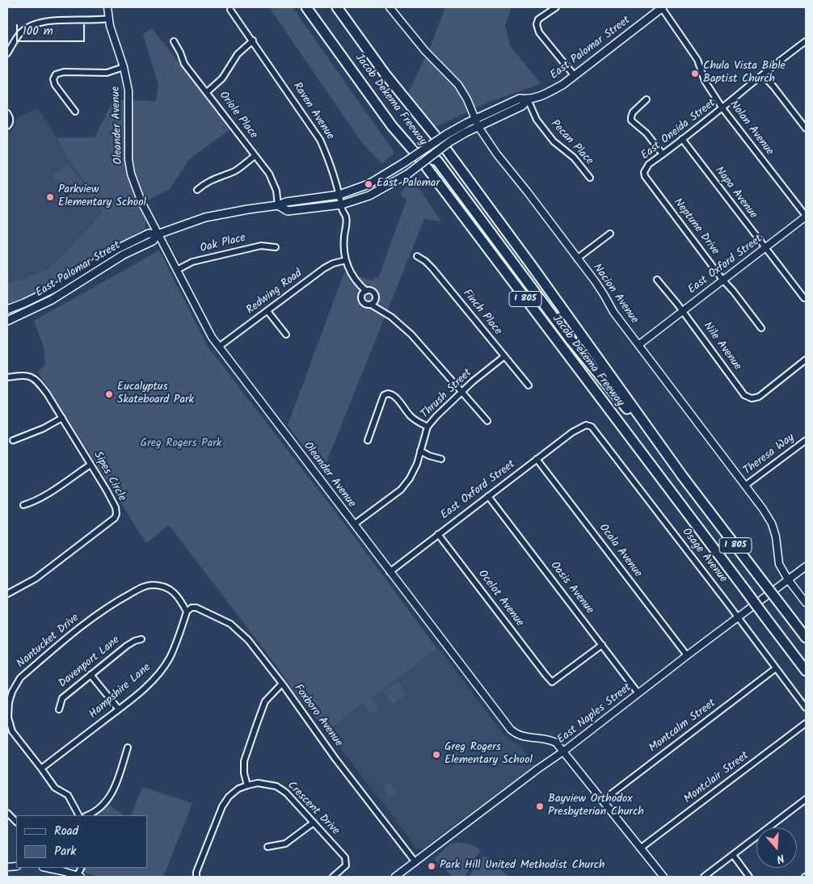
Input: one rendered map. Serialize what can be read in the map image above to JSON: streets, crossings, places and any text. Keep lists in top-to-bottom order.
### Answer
{
  "streets": {
    "highway": ["Jacob Dekema Freeway", "I 805"],
    "main road": ["East Palomar Street"],
    "street": [
      "Raven Avenue",
      "Oriole Place",
      "Oleander Avenue",
      "Nolan Avenue",
      "East Oneida Street",
      "Pecan Place",
      "Napa Avenue",
      "Neptune Drive",
      "Oak Place",
      "East Oxford Street",
      "Redwing Road",
      "Nacion Avenue",
      "Finch Place",
      "Nile Avenue",
      "Thrush Street",
      "Theresa Way",
      "Sipes Circle",
      "Ocala Avenue",
      "Osage Avenue",
      "Oasis Avenue",
      "Ocelot Avenue",
      "Nantucket Drive",
      "Davenport Lane",
      "Hampshire Lane",
      "East Naples Street",
      "Foxboro Avenue",
      "Montcalm Street",
      "Montclair Street",
      "Crescent Drive"
    ]
  },
  "crossings": [
    ["East Palomar Street", "Raven Avenue"],
    ["East Palomar Street", "Oriole Place"],
    ["East Palomar Street", "Oleander Avenue"],
    ["East Palomar Street", "Nolan Avenue"],
    ["East Palomar Street", "Pecan Place"],
    ["East Palomar Street", "Nacion Avenue"],
    ["Raven Avenue", "Redwing Road"],
    ["Oleander Avenue", "Oak Place"],
    ["Oleander Avenue", "East Oxford Street"],
    ["Oleander Avenue", "Redwing Road"],
    ["Oleander Avenue", "Thrush Street"],
    ["Oleander Avenue", "East Naples Street"],
    ["Oleander Avenue", "Montcalm Street"],
    ["Oleander Avenue", "Montclair Street"],
    ["Nolan Avenue", "East Oneida Street"],
    ["Nolan Avenue", "East Oxford Street"],
    ["East Oneida Street", "Napa Avenue"],
    ["East Oneida Street", "Neptune Drive"],
    ["Napa Avenue", "East Oxford Street"],
    ["Neptune Drive", "East Oxford Street"],
    ["East Oxford Street", "Nacion Avenue"],
    ["East Oxford Street", "Nile Avenue"],
    ["East Oxford Street", "Ocala Avenue"],
    ["East Oxford Street", "Osage Avenue"],
    ["East Oxford Street", "Oasis Avenue"],
    ["East Oxford Street", "Ocelot Avenue"],
    ["Nacion Avenue", "Theresa Way"],
    ["Nacion Avenue", "East Naples Street"],
    ["Finch Place", "Thrush Street"],
    ["Ocala Avenue", "East Naples Street"],
    ["Osage Avenue", "East Naples Street"],
    ["Osage Avenue", "Montcalm Street"],
    ["Oasis Avenue", "Ocelot Avenue"],
    ["Oasis Avenue", "East Naples Street"],
    ["Nantucket Drive", "Hampshire Lane"],
    ["Nantucket Drive", "Foxboro Avenue"],
    ["Hampshire Lane", "Foxboro Avenue"],
    ["East Naples Street", "Foxboro Avenue"]
  ],
  "parks": ["Greg Rogers Park"],
  "places": [
    "Chula Vista Bible Baptist Church",
    "East Palomar",
    "Parkview Elementary School",
    "Eucalyptus Skateboard Park",
    "Greg Rogers Elementary School",
    "Bayview Orthodox Presbyterian Church",
    "Park Hill United Methodist Church"
  ],
  "legend": ["Road", "Park"],
  "scale_bar": "100 m",
  "north": "bottom"
}
